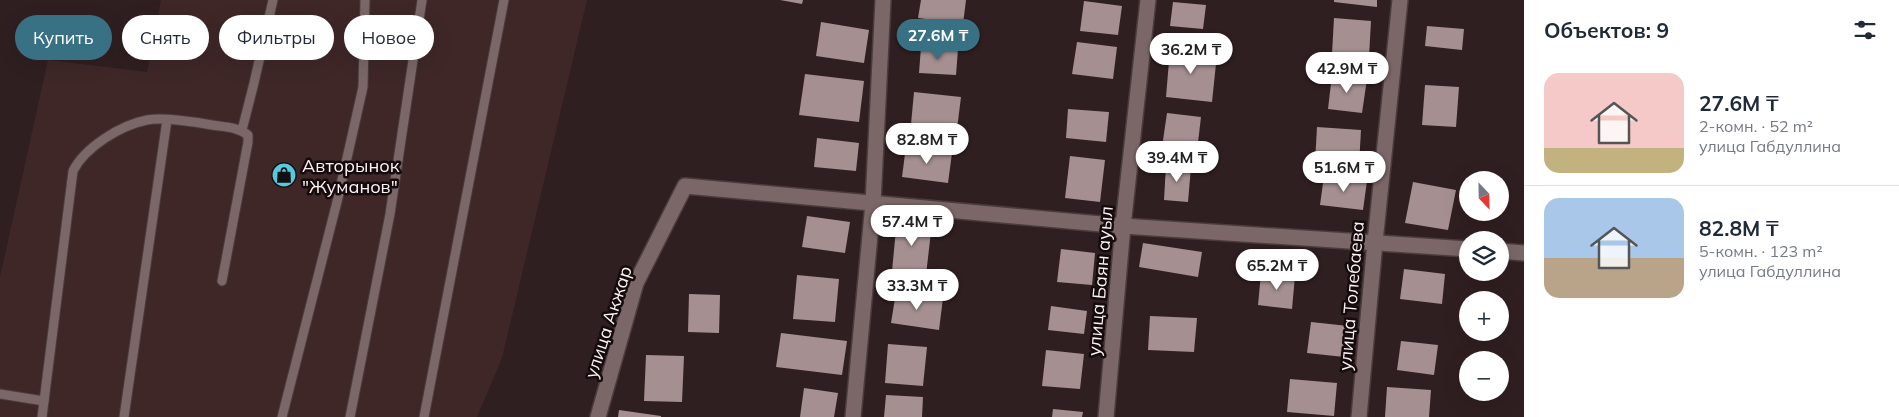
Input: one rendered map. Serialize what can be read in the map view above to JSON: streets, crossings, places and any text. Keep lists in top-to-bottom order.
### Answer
{
  "streets": {
    "street": ["улица Баян ауыл", "улица Толебаева", "улица Акжар"]
  },
  "places": {
    "shop": ["Авторынок \"Жуманов\""]
  },
  "north": "bottom",
  "page": {
    "heading": "Объектов: 9",
    "chip": [
      "Купить",
      "Снять",
      "Фильтры",
      "Новое"
    ],
    "price": [
      "27.6M ₸",
      "36.2M ₸",
      "42.9M ₸",
      "82.8M ₸",
      "39.4M ₸",
      "51.6M ₸",
      "57.4M ₸",
      "65.2M ₸",
      "33.3M ₸"
    ],
    "list": [
      {
        "name": "27.6M ₸",
        "note": "2-комн. · 52 m² · улица Габдуллина"
      },
      {
        "name": "82.8M ₸",
        "note": "5-комн. · 123 m² · улица Габдуллина"
      }
    ],
    "map_buttons": ["+", "−"]
  }
}
